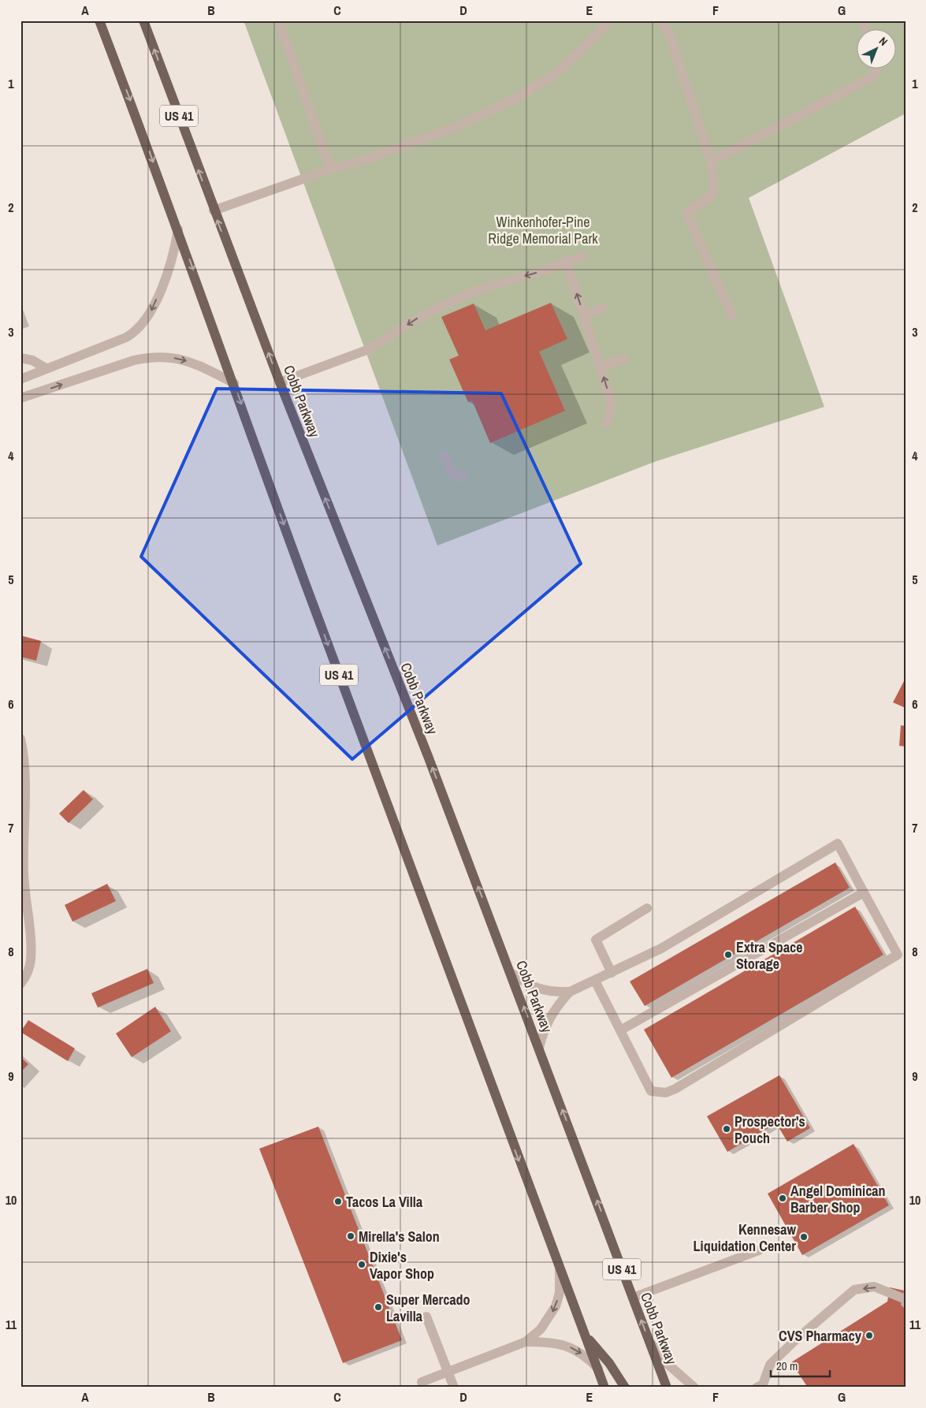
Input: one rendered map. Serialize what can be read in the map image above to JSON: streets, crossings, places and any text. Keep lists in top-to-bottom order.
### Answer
{
  "streets": {
    "main road": ["US 41", "Cobb Parkway"]
  },
  "parks": ["Winkenhofer-Pine Ridge Memorial Park"],
  "places": [
    "Extra Space Storage",
    "Prospector's Pouch",
    "Angel Dominican Barber Shop",
    "Tacos La Villa",
    "Mirella's Salon",
    "Kennesaw Liquidation Center",
    "Dixie's Vapor Shop",
    "Super Mercado Lavilla",
    "CVS Pharmacy"
  ],
  "scale_bar": "20 m",
  "north": "top right",
  "grid": {
    "columns": [
      "A",
      "B",
      "C",
      "D",
      "E",
      "F",
      "G"
    ],
    "rows": [
      "1",
      "2",
      "3",
      "4",
      "5",
      "6",
      "7",
      "8",
      "9",
      "10",
      "11"
    ]
  }
}
